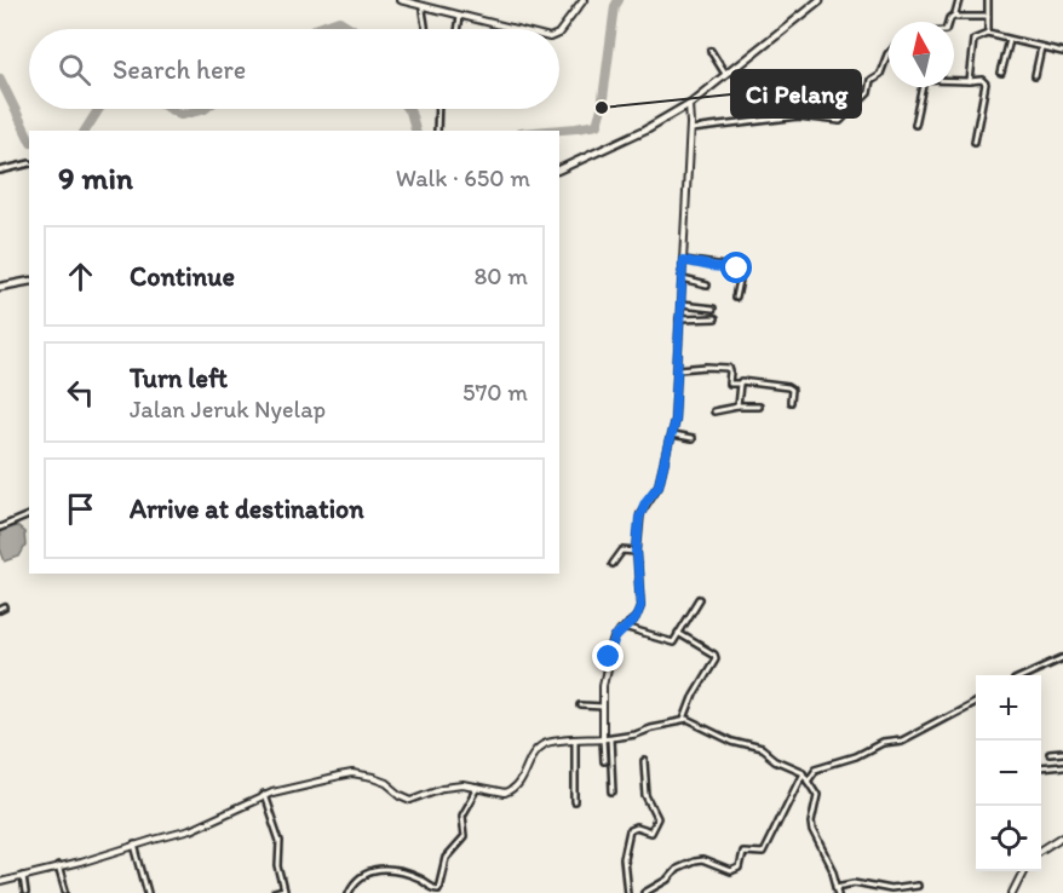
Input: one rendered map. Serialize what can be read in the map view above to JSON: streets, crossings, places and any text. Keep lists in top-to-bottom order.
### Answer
{
  "places": ["Ci Pelang"],
  "north": "top",
  "page": {
    "search": "Search here",
    "heading": ["9 min", "Walk · 650 m"],
    "list": [
      ["Continue", "80 m"],
      ["Turn left", "Jalan Jeruk Nyelap", "570 m"],
      "Arrive at destination"
    ],
    "map_buttons": ["+", "−"]
  }
}
